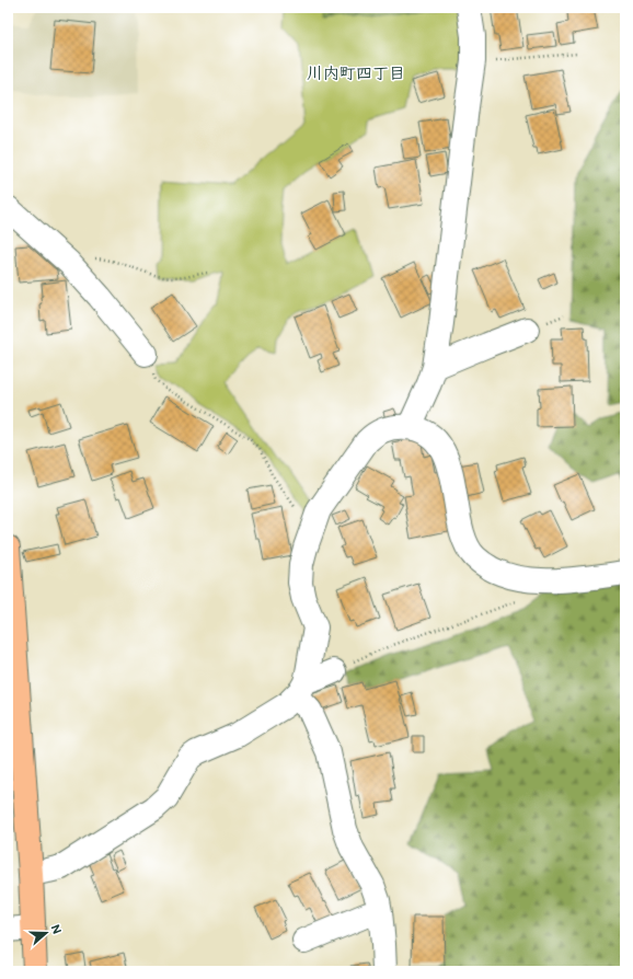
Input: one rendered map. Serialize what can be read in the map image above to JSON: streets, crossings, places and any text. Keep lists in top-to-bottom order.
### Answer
{
  "districts": ["川内町四丁目"],
  "north": "right"
}
